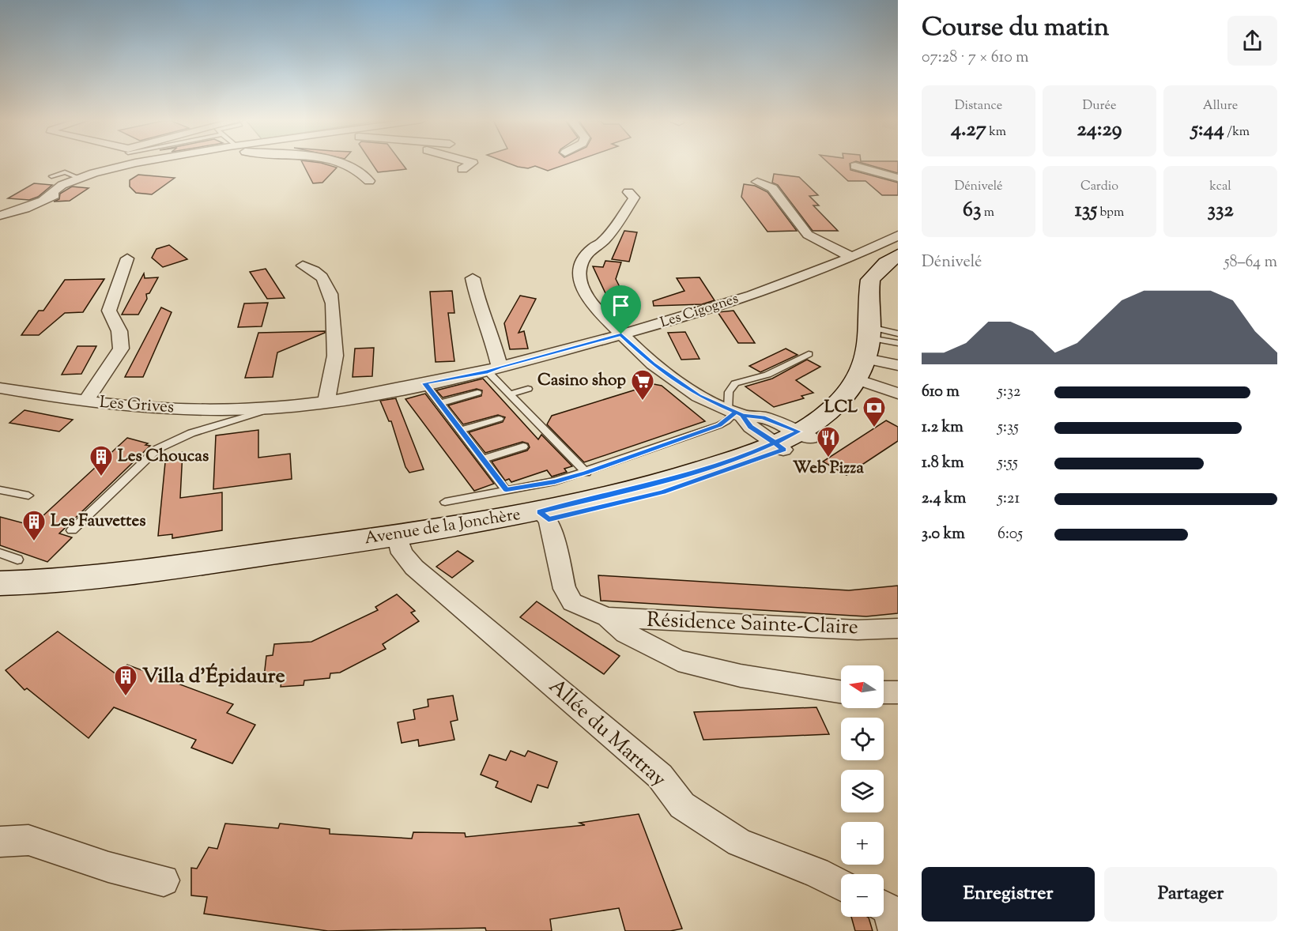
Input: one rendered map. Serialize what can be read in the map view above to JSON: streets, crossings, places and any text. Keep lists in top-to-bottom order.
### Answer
{
  "streets": {
    "street": [
      "Les Cigognes",
      "Les Grives",
      "Avenue de la Jonchère",
      "Résidence Sainte-Claire",
      "Allée du Martray"
    ]
  },
  "crossings": [
    ["Les Cigognes", "Les Grives"],
    ["Avenue de la Jonchère", "Résidence Sainte-Claire"],
    ["Avenue de la Jonchère", "Allée du Martray"]
  ],
  "places": {
    "supermarket": ["Casino shop"],
    "bank": ["LCL"],
    "restaurant": ["Web Pizza"],
    "building": ["Les Choucas", "Les Fauvettes", "Villa d'Épidaure"]
  },
  "north": "left",
  "page": {
    "heading": ["Course du matin", "07:28 · 7 × 610 m"],
    "stats": [
      ["Distance", "4.27 km"],
      ["Durée", "24:29"],
      ["Allure", "5:44 /km"],
      ["Dénivelé", "63 m"],
      ["Cardio", "135 bpm"],
      ["kcal", "332"]
    ],
    "chart": ["Dénivelé", "58–64 m"],
    "list": [
      {
        "name": "610 m",
        "note": "5:32"
      },
      {
        "name": "1.2 km",
        "note": "5:35"
      },
      {
        "name": "1.8 km",
        "note": "5:55"
      },
      {
        "name": "2.4 km",
        "note": "5:21"
      },
      {
        "name": "3.0 km",
        "note": "6:05"
      }
    ],
    "map_buttons": ["+", "−"],
    "buttons": ["Enregistrer", "Partager"]
  }
}
